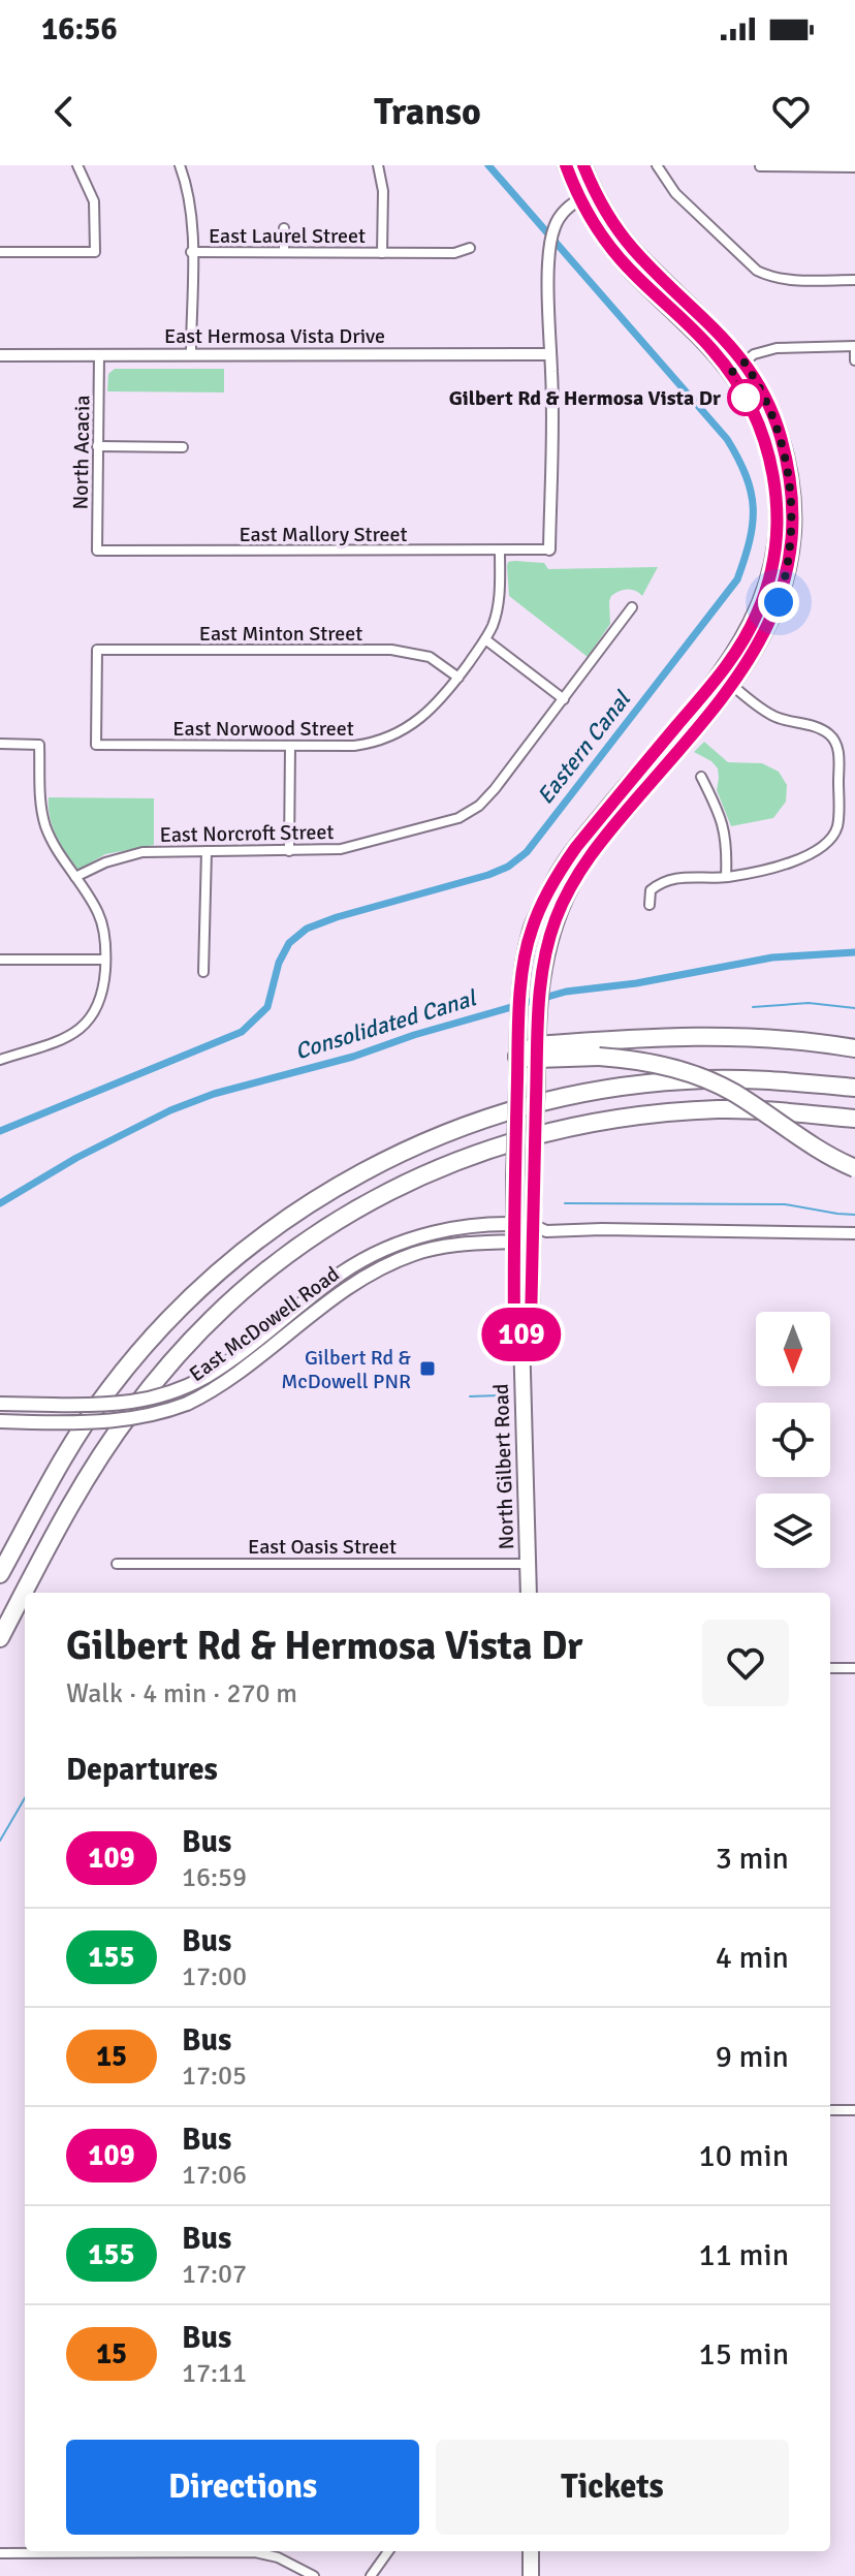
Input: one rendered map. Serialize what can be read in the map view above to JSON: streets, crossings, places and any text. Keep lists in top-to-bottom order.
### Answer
{
  "streets": {
    "main road": ["East McDowell Road", "North Gilbert Road"],
    "street": [
      "East Laurel Street",
      "East Hermosa Vista Drive",
      "North Acacia",
      "East Mallory Street",
      "East Minton Street",
      "East Norwood Street",
      "East Norcroft Street",
      "East Oasis Street"
    ]
  },
  "crossings": [
    ["East Hermosa Vista Drive", "North Acacia"],
    ["North Acacia", "East Mallory Street"],
    ["East Mallory Street", "East Norwood Street"],
    ["East Minton Street", "East Norwood Street"],
    ["East McDowell Road", "North Gilbert Road"],
    ["North Gilbert Road", "East Oasis Street"]
  ],
  "water": ["Eastern Canal", "Consolidated Canal"],
  "places": {
    "other": ["Gilbert Rd & Hermosa Vista Dr"],
    "transit": ["Gilbert Rd & McDowell PNR"]
  },
  "lines": ["bus line 109"],
  "north": "bottom",
  "page": {
    "status": "16:56",
    "header": "Transo",
    "on_map": "109",
    "heading": [
      ["Gilbert Rd & Hermosa Vista Dr", "Walk · 4 min · 270 m"],
      "Departures"
    ],
    "list": [
      {
        "mark": "109",
        "name": "Bus",
        "note": "16:59",
        "value": "3 min"
      },
      {
        "mark": "155",
        "name": "Bus",
        "note": "17:00",
        "value": "4 min"
      },
      {
        "mark": "15",
        "name": "Bus",
        "note": "17:05",
        "value": "9 min"
      },
      {
        "mark": "109",
        "name": "Bus",
        "note": "17:06",
        "value": "10 min"
      },
      {
        "mark": "155",
        "name": "Bus",
        "note": "17:07",
        "value": "11 min"
      },
      {
        "mark": "15",
        "name": "Bus",
        "note": "17:11",
        "value": "15 min"
      }
    ],
    "buttons": ["Directions", "Tickets"]
  }
}
